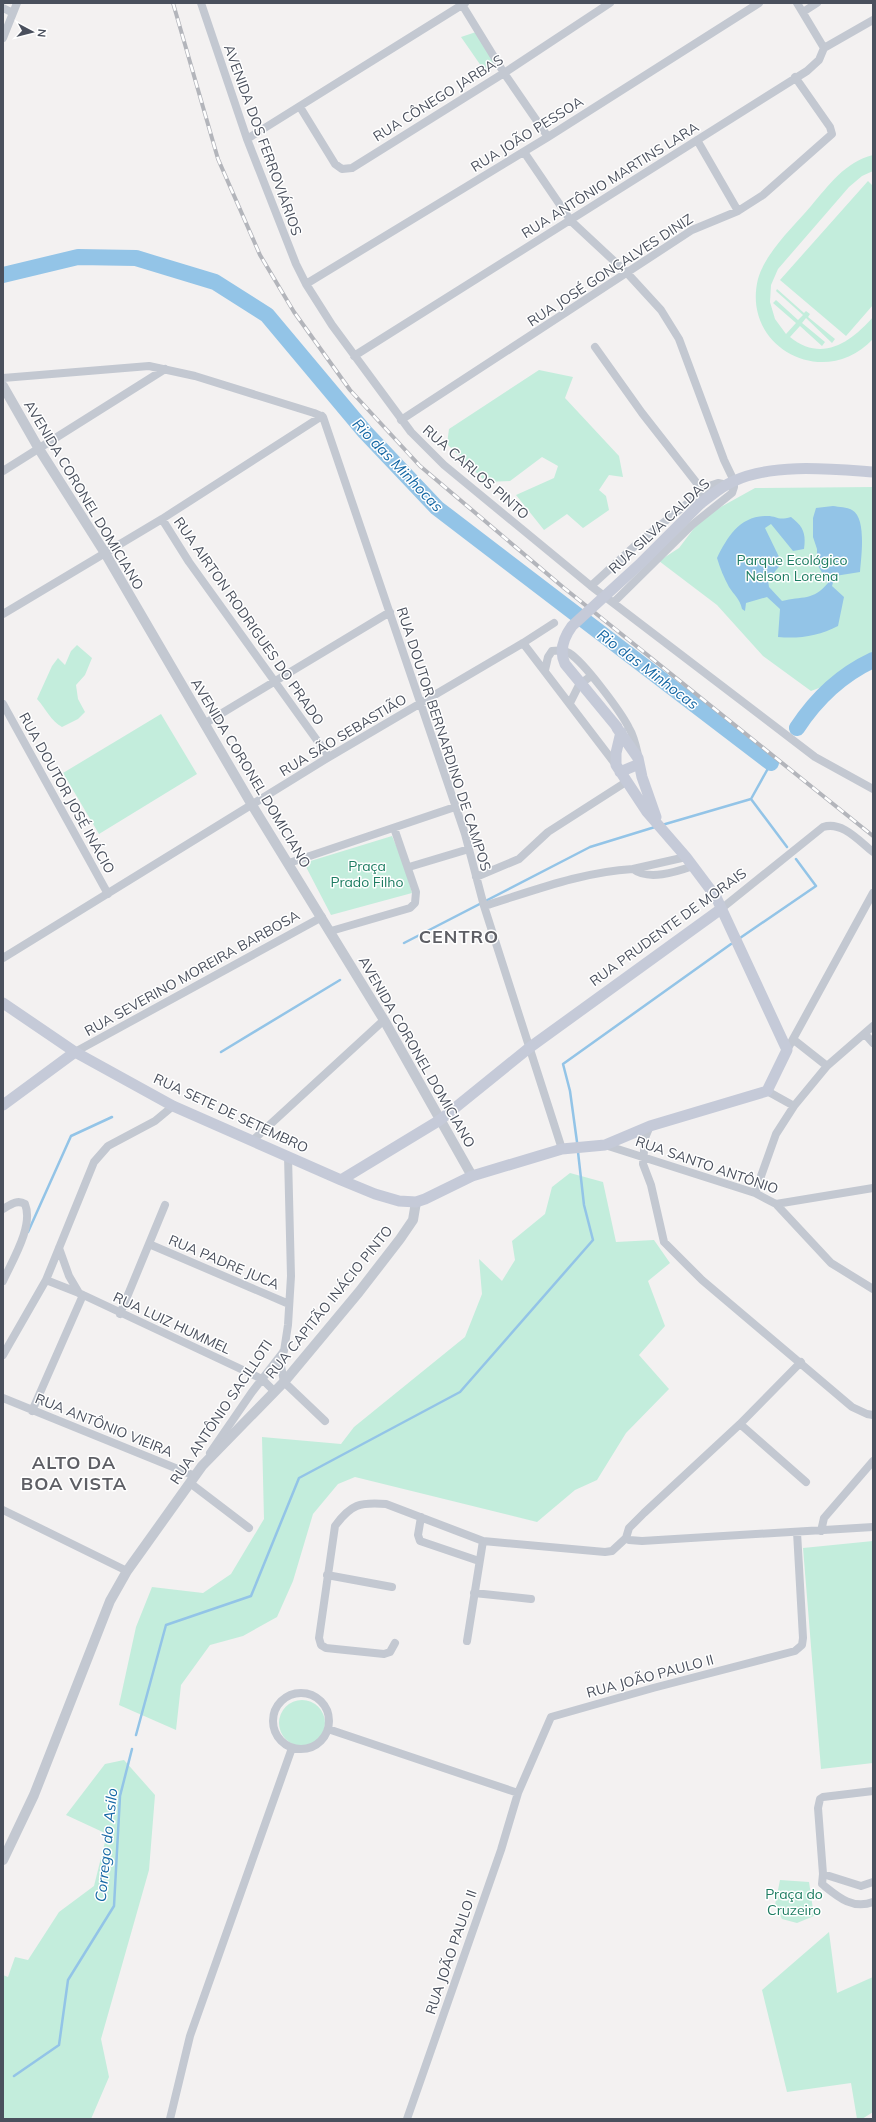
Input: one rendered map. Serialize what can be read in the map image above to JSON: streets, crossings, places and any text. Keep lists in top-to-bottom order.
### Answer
{
  "streets": {
    "main road": ["RUA SILVA CALDAS", "RUA PRUDENTE DE MORAIS", "RUA SETE DE SETEMBRO"],
    "street": [
      "RUA CÔNEGO JARBAS",
      "RUA JOÃO PESSOA",
      "AVENIDA DOS FERROVIÁRIOS",
      "RUA ANTÔNIO MARTINS LARA",
      "RUA JOSÉ GONÇALVES DINIZ",
      "RUA CARLOS PINTO",
      "AVENIDA CORONEL DOMICIANO",
      "RUA AIRTON RODRIGUES DO PRADO",
      "RUA SÃO SEBASTIÃO",
      "RUA DOUTOR BERNARDINO DE CAMPOS",
      "RUA DOUTOR JOSÉ INÁCIO",
      "RUA SEVERINO MOREIRA BARBOSA",
      "RUA SANTO ANTÔNIO",
      "RUA PADRE JUCA",
      "RUA CAPITÃO INÁCIO PINTO",
      "RUA LUIZ HUMMEL",
      "RUA ANTÔNIO SACILLOTI",
      "RUA ANTÔNIO VIEIRA",
      "RUA JOÃO PAULO II"
    ]
  },
  "crossings": [
    ["RUA JOÃO PESSOA", "AVENIDA DOS FERROVIÁRIOS"],
    ["RUA JOÃO PESSOA", "RUA CARLOS PINTO"],
    ["AVENIDA DOS FERROVIÁRIOS", "RUA CARLOS PINTO"],
    ["RUA ANTÔNIO MARTINS LARA", "RUA JOSÉ GONÇALVES DINIZ"],
    ["RUA ANTÔNIO MARTINS LARA", "RUA CARLOS PINTO"],
    ["RUA JOSÉ GONÇALVES DINIZ", "RUA CARLOS PINTO"],
    ["AVENIDA CORONEL DOMICIANO", "RUA SÃO SEBASTIÃO"],
    ["AVENIDA CORONEL DOMICIANO", "RUA PRUDENTE DE MORAIS"],
    ["AVENIDA CORONEL DOMICIANO", "RUA SEVERINO MOREIRA BARBOSA"],
    ["RUA AIRTON RODRIGUES DO PRADO", "RUA SÃO SEBASTIÃO"],
    ["RUA SÃO SEBASTIÃO", "RUA DOUTOR BERNARDINO DE CAMPOS"],
    ["RUA SÃO SEBASTIÃO", "RUA DOUTOR JOSÉ INÁCIO"],
    ["RUA DOUTOR BERNARDINO DE CAMPOS", "RUA PRUDENTE DE MORAIS"],
    ["RUA PRUDENTE DE MORAIS", "RUA SETE DE SETEMBRO"],
    ["RUA SEVERINO MOREIRA BARBOSA", "RUA SETE DE SETEMBRO"],
    ["RUA SETE DE SETEMBRO", "RUA CAPITÃO INÁCIO PINTO"],
    ["RUA SETE DE SETEMBRO", "RUA ANTÔNIO SACILLOTI"],
    ["RUA PADRE JUCA", "RUA ANTÔNIO SACILLOTI"],
    ["RUA CAPITÃO INÁCIO PINTO", "RUA LUIZ HUMMEL"],
    ["RUA CAPITÃO INÁCIO PINTO", "RUA ANTÔNIO SACILLOTI"],
    ["RUA LUIZ HUMMEL", "RUA ANTÔNIO SACILLOTI"],
    ["RUA ANTÔNIO SACILLOTI", "RUA ANTÔNIO VIEIRA"]
  ],
  "districts": ["CENTRO", "ALTO DA BOA VISTA"],
  "water": ["Rio das Minhocas", "Corrego do Asilo"],
  "parks": ["Parque Ecológico Nelson Lorena", "Praça Prado Filho", "Praça do Cruzeiro"],
  "north": "right"
}
